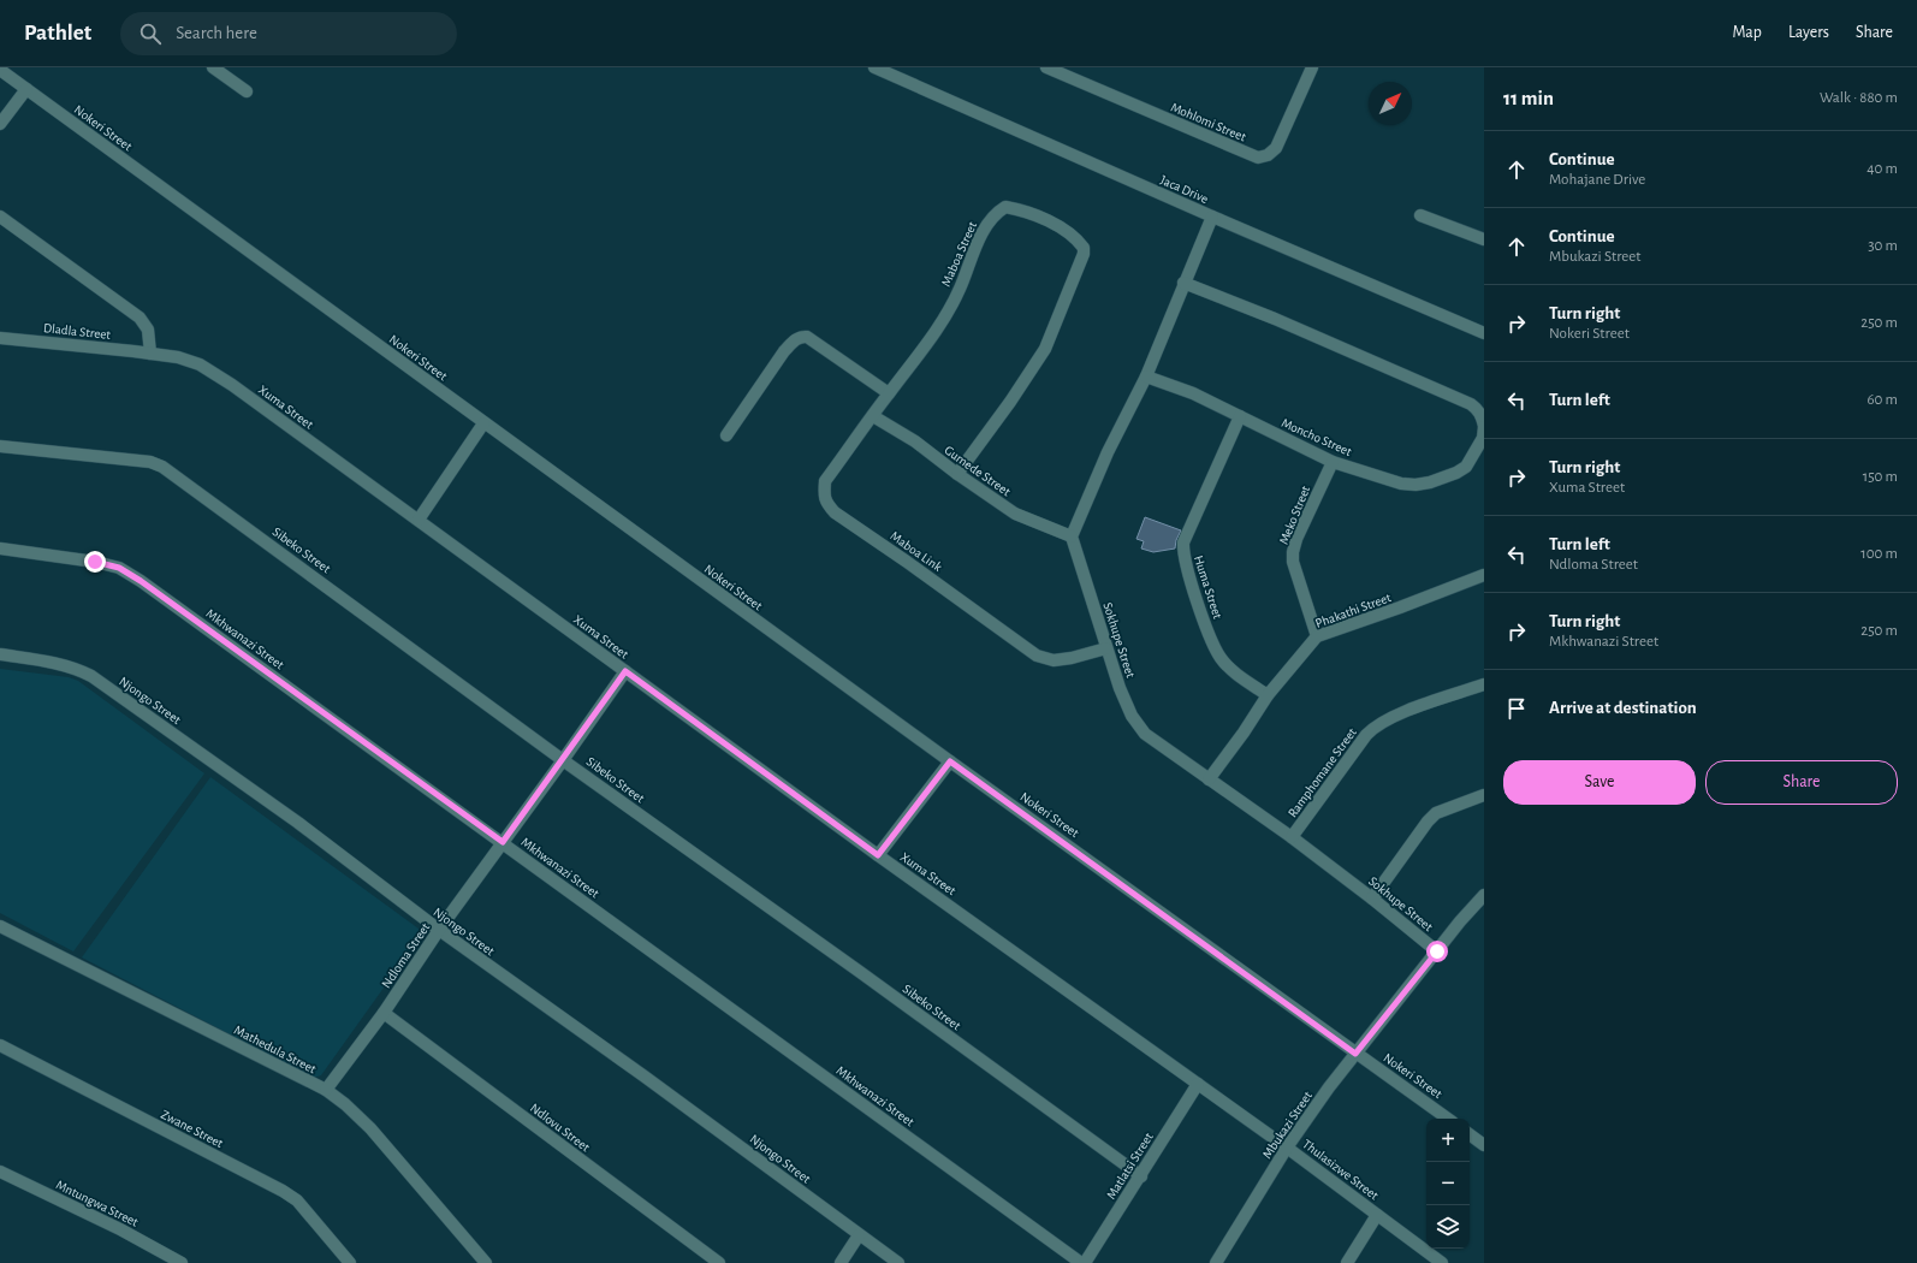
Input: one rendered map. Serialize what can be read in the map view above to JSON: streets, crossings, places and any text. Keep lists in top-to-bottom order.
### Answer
{
  "streets": {
    "street": [
      "Mohlomi Street",
      "Nokeri Street",
      "Jaca Drive",
      "Maboa Street",
      "Dladla Street",
      "Xuma Street",
      "Moncho Street",
      "Gumede Street",
      "Meko Street",
      "Sibeko Street",
      "Maboa Link",
      "Huma Street",
      "Phakathi Street",
      "Mkhwanazi Street",
      "Sokhupe Street",
      "Njongo Street",
      "Ramphomane Street",
      "Ndloma Street",
      "Mathedula Street",
      "Mbukazi Street",
      "Ndlovu Street",
      "Zwane Street",
      "Matlatsi Street",
      "Thulasizwe Street",
      "Mntungwa Street"
    ]
  },
  "crossings": [
    ["Nokeri Street", "Mbukazi Street"],
    ["Maboa Street", "Gumede Street"],
    ["Maboa Street", "Maboa Link"],
    ["Dladla Street", "Xuma Street"],
    ["Xuma Street", "Ndloma Street"],
    ["Xuma Street", "Matlatsi Street"],
    ["Xuma Street", "Thulasizwe Street"],
    ["Moncho Street", "Meko Street"],
    ["Moncho Street", "Huma Street"],
    ["Gumede Street", "Maboa Link"],
    ["Gumede Street", "Sokhupe Street"],
    ["Meko Street", "Phakathi Street"],
    ["Sibeko Street", "Ndloma Street"],
    ["Sibeko Street", "Matlatsi Street"],
    ["Maboa Link", "Sokhupe Street"],
    ["Huma Street", "Phakathi Street"],
    ["Phakathi Street", "Sokhupe Street"],
    ["Mkhwanazi Street", "Ndloma Street"],
    ["Mkhwanazi Street", "Matlatsi Street"],
    ["Sokhupe Street", "Ramphomane Street"],
    ["Sokhupe Street", "Mbukazi Street"],
    ["Njongo Street", "Ndloma Street"],
    ["Ndloma Street", "Mathedula Street"],
    ["Ndloma Street", "Ndlovu Street"],
    ["Mbukazi Street", "Thulasizwe Street"],
    ["Matlatsi Street", "Thulasizwe Street"]
  ],
  "north": "top right",
  "page": {
    "header": "Pathlet",
    "search": "Search here",
    "nav": ["Map", "Layers", "Share"],
    "heading": ["11 min", "Walk · 880 m"],
    "list": [
      ["Continue", "Mohajane Drive", "40 m"],
      ["Continue", "Mbukazi Street", "30 m"],
      ["Turn right", "Nokeri Street", "250 m"],
      ["Turn left", "60 m"],
      ["Turn right", "Xuma Street", "150 m"],
      ["Turn left", "Ndloma Street", "100 m"],
      ["Turn right", "Mkhwanazi Street", "250 m"],
      "Arrive at destination"
    ],
    "buttons": ["Save", "Share"],
    "map_buttons": ["+", "−"]
  }
}
